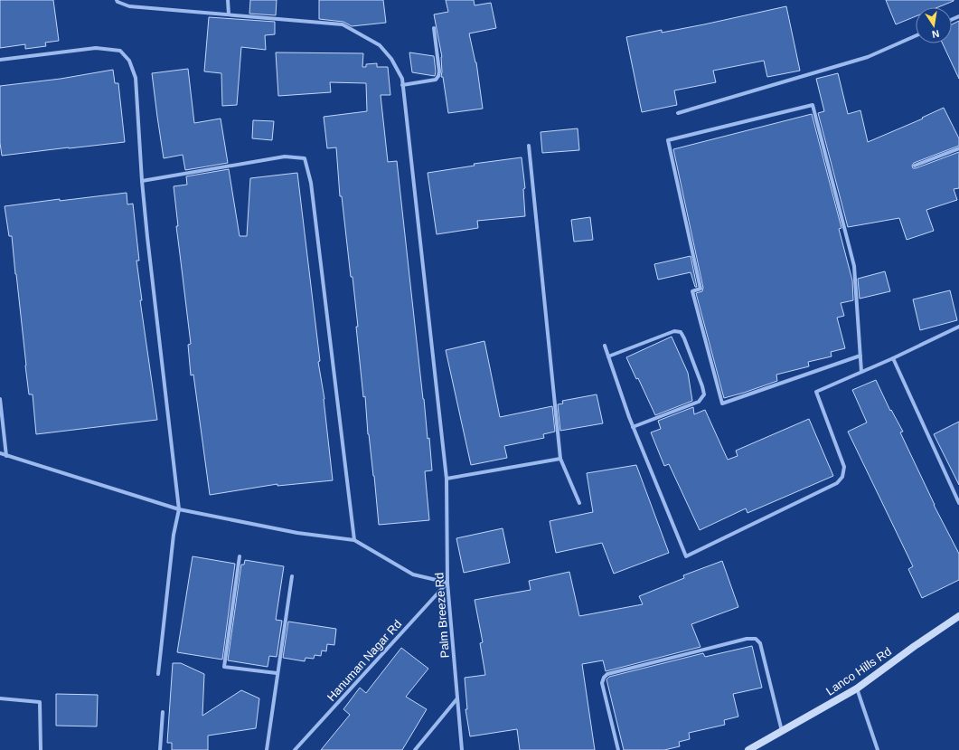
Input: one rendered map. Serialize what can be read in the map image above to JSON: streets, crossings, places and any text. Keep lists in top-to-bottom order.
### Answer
{
  "streets": {
    "street": ["Palm Breeze Rd", "Hanuman Nagar Rd", "Lanco Hills Rd"]
  },
  "crossings": [
    ["Palm Breeze Rd", "Hanuman Nagar Rd"]
  ],
  "north": "bottom"
}
